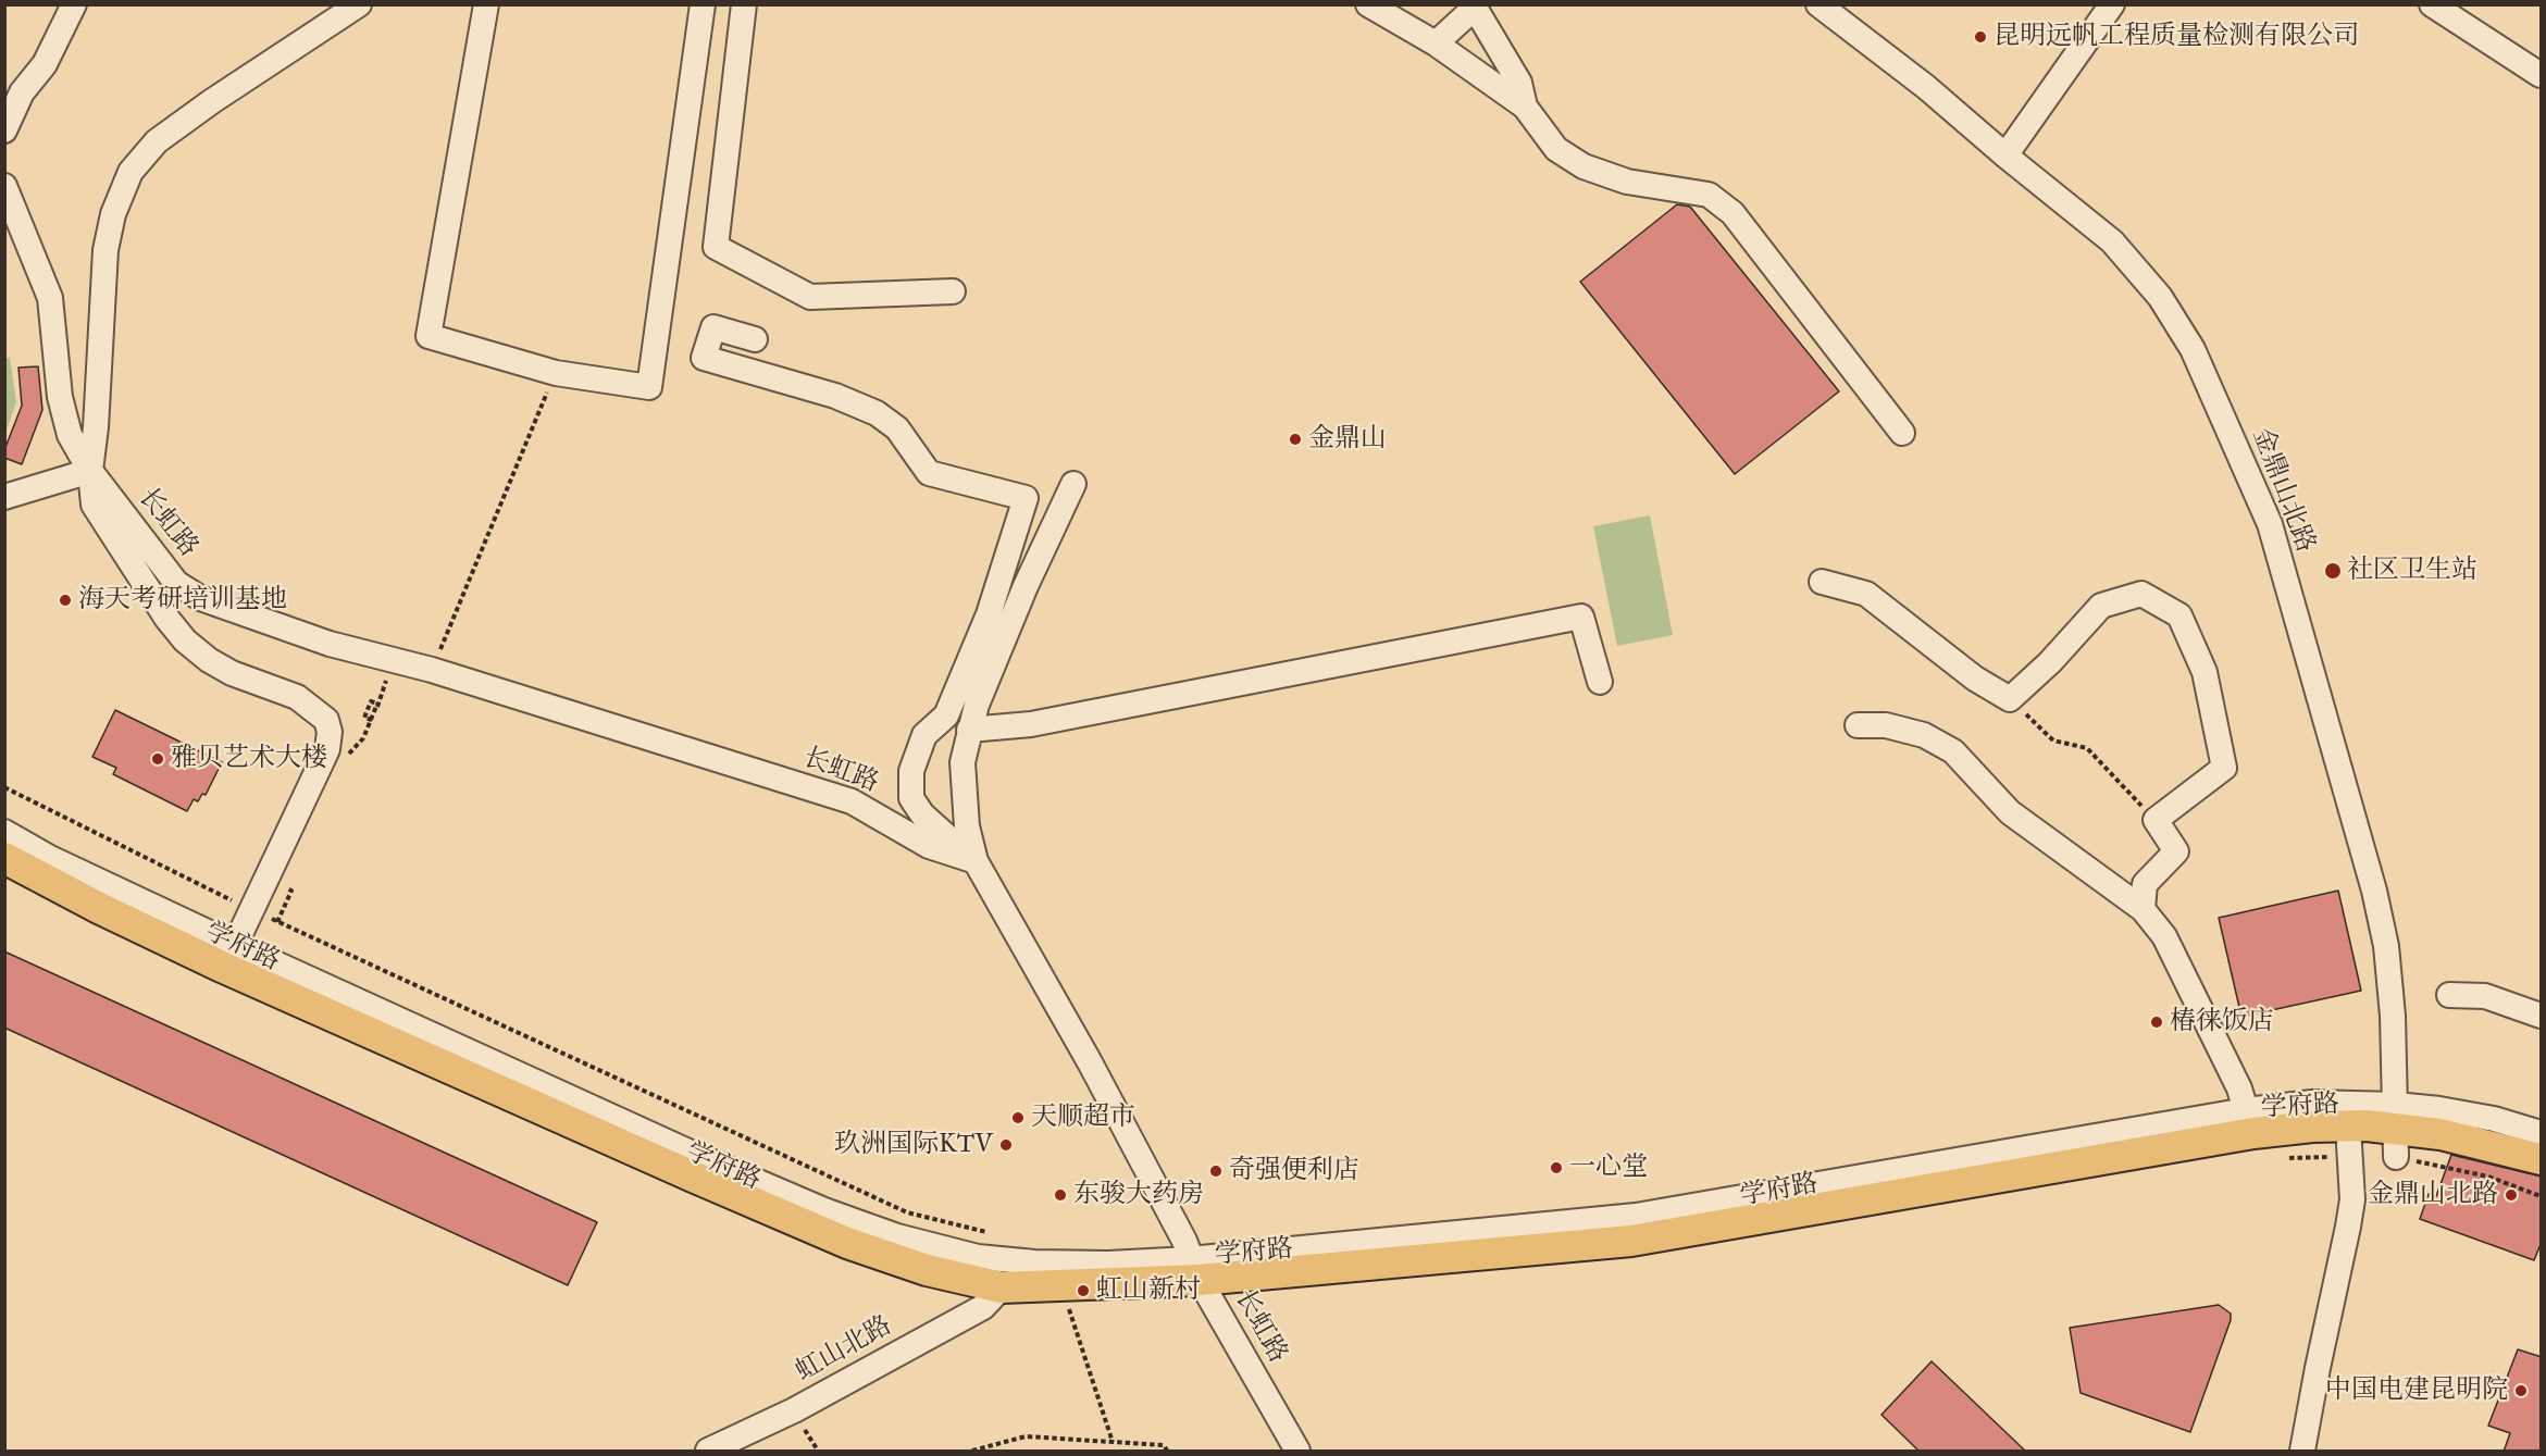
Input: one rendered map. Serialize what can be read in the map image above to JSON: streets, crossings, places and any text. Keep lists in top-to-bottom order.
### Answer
{
  "streets": {
    "main road": ["学府路"],
    "street": ["金鼎山北路", "长虹路", "虹山北路"]
  },
  "crossings": [
    ["金鼎山北路", "学府路"],
    ["长虹路", "学府路"],
    ["学府路", "虹山北路"]
  ],
  "places": [
    "昆明远帆工程质量检测有限公司",
    "金鼎山",
    "社区卫生站",
    "海天考研培训基地",
    "雅贝艺术大楼",
    "椿徕饭店",
    "天顺超市",
    "玖洲国际KTV",
    "一心堂",
    "奇强便利店",
    "东骏大药房",
    "金鼎山北路",
    "虹山新村",
    "中国电建昆明院"
  ]
}
